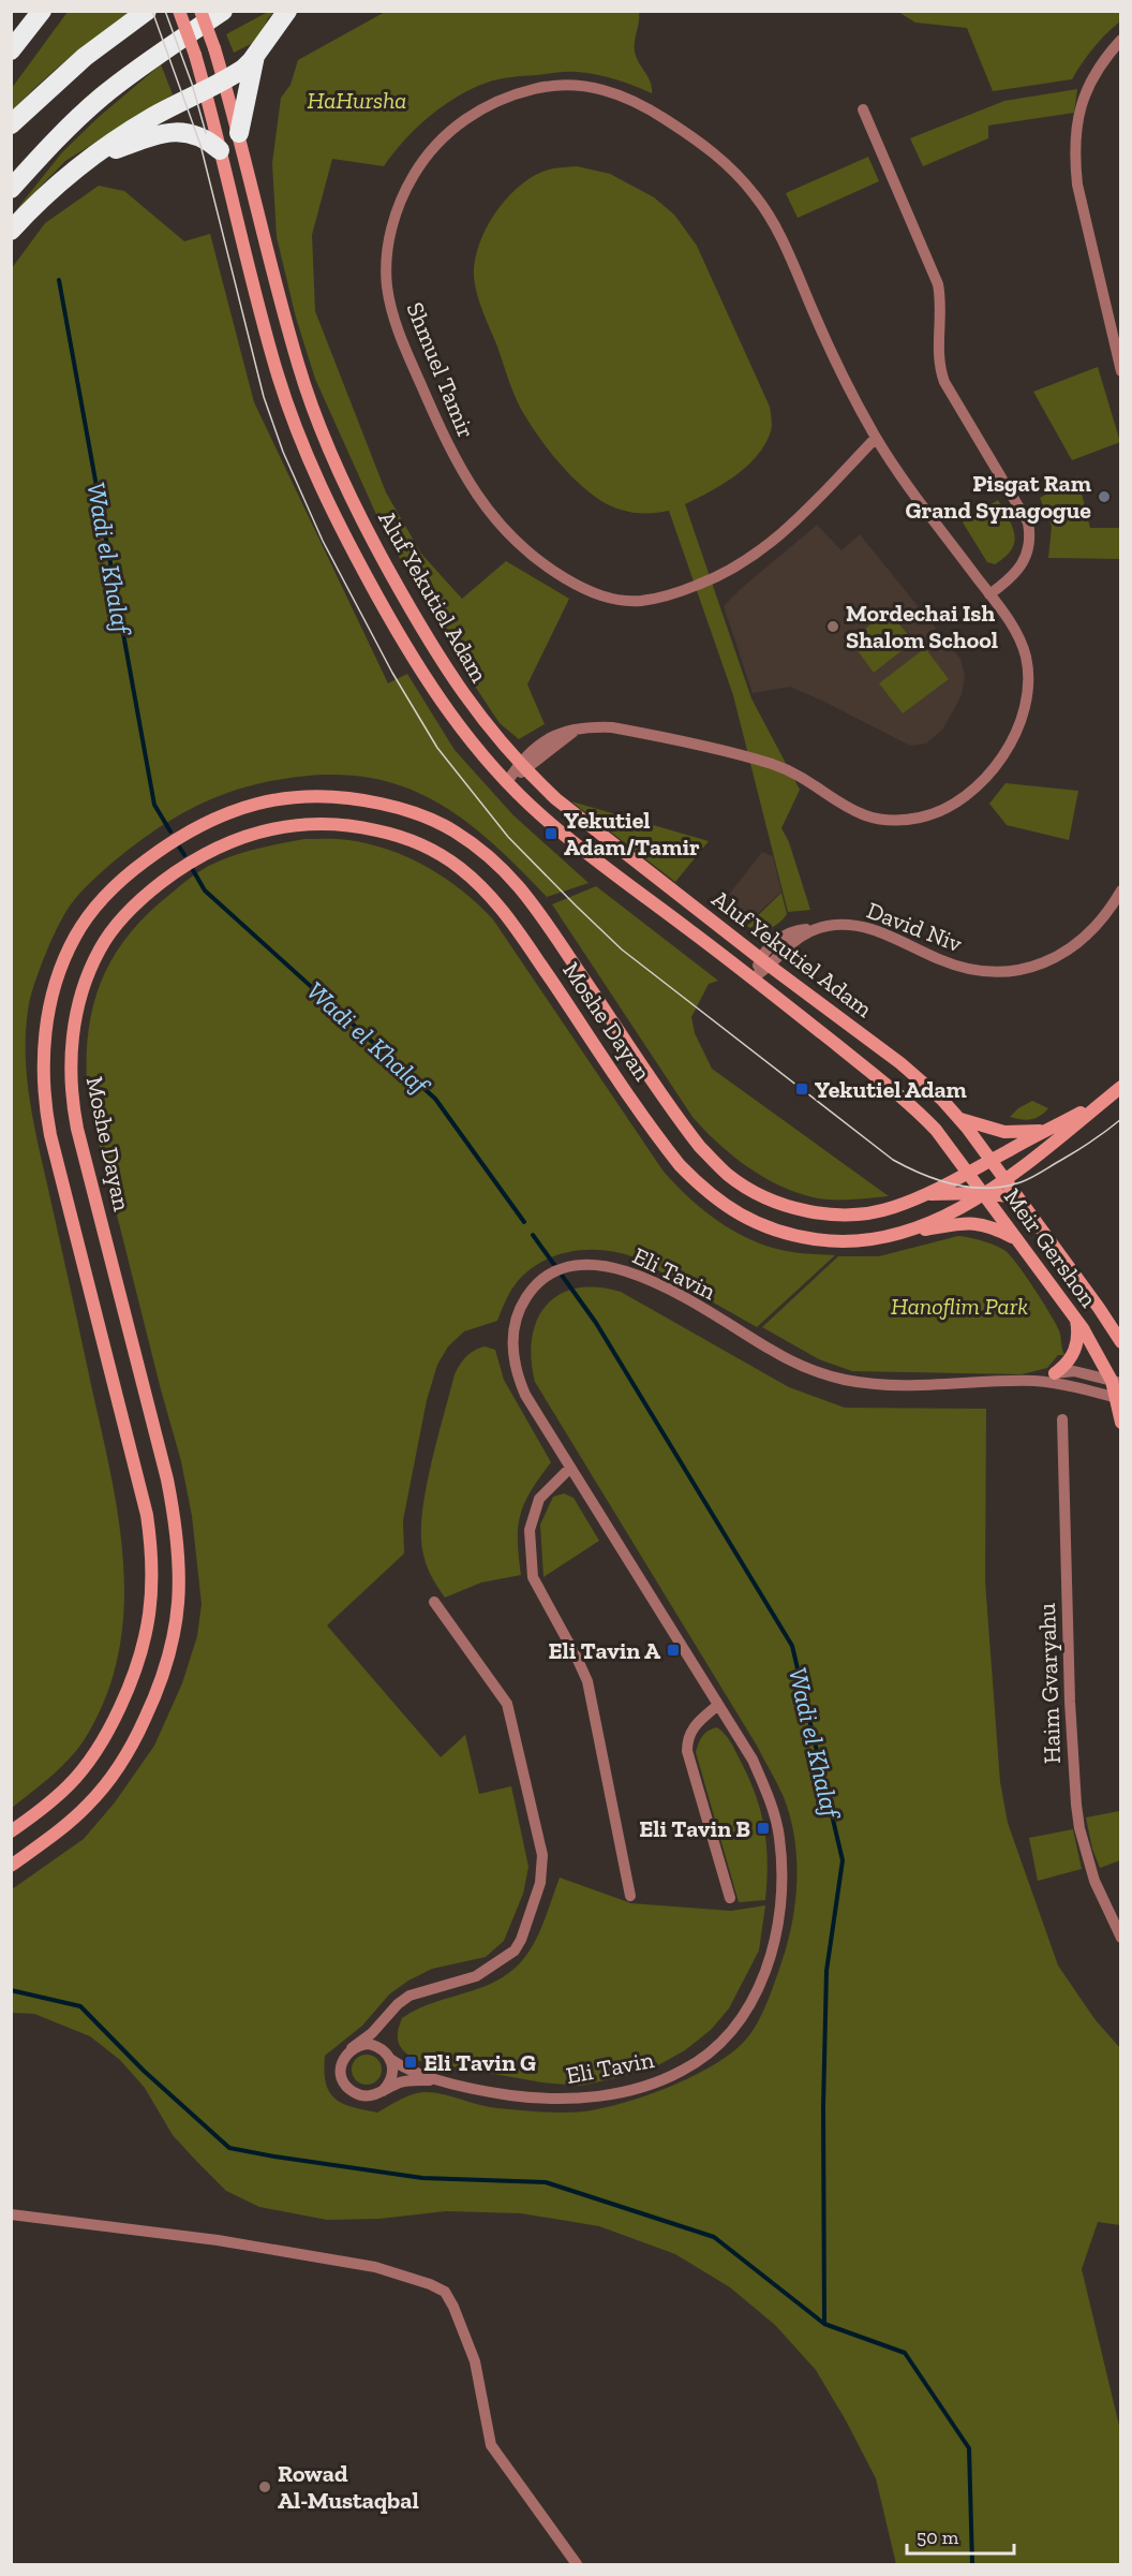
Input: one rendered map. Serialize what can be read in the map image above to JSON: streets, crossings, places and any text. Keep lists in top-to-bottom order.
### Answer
{
  "streets": {
    "street": [
      "Shmuel Tamir",
      "Aluf Yekutiel Adam",
      "David Niv",
      "Moshe Dayan",
      "Meir Gershon",
      "Eli Tavin",
      "Haim Gvaryahu"
    ]
  },
  "crossings": [
    ["Shmuel Tamir", "Aluf Yekutiel Adam"],
    ["Aluf Yekutiel Adam", "David Niv"],
    ["Aluf Yekutiel Adam", "Moshe Dayan"],
    ["Aluf Yekutiel Adam", "Meir Gershon"],
    ["Moshe Dayan", "Meir Gershon"],
    ["Meir Gershon", "Eli Tavin"]
  ],
  "water": ["Wadi el Khalaf"],
  "parks": ["HaHursha", "Hanoflim Park"],
  "places": {
    "other": ["Pisgat Ram Grand Synagogue", "Mordechai Ish Shalom School", "Rowad Al-Mustaqbal"],
    "transit": [
      "Yekutiel Adam/Tamir",
      "Yekutiel Adam",
      "Eli Tavin A",
      "Eli Tavin B",
      "Eli Tavin G"
    ]
  },
  "scale_bar": "50 m"
}
